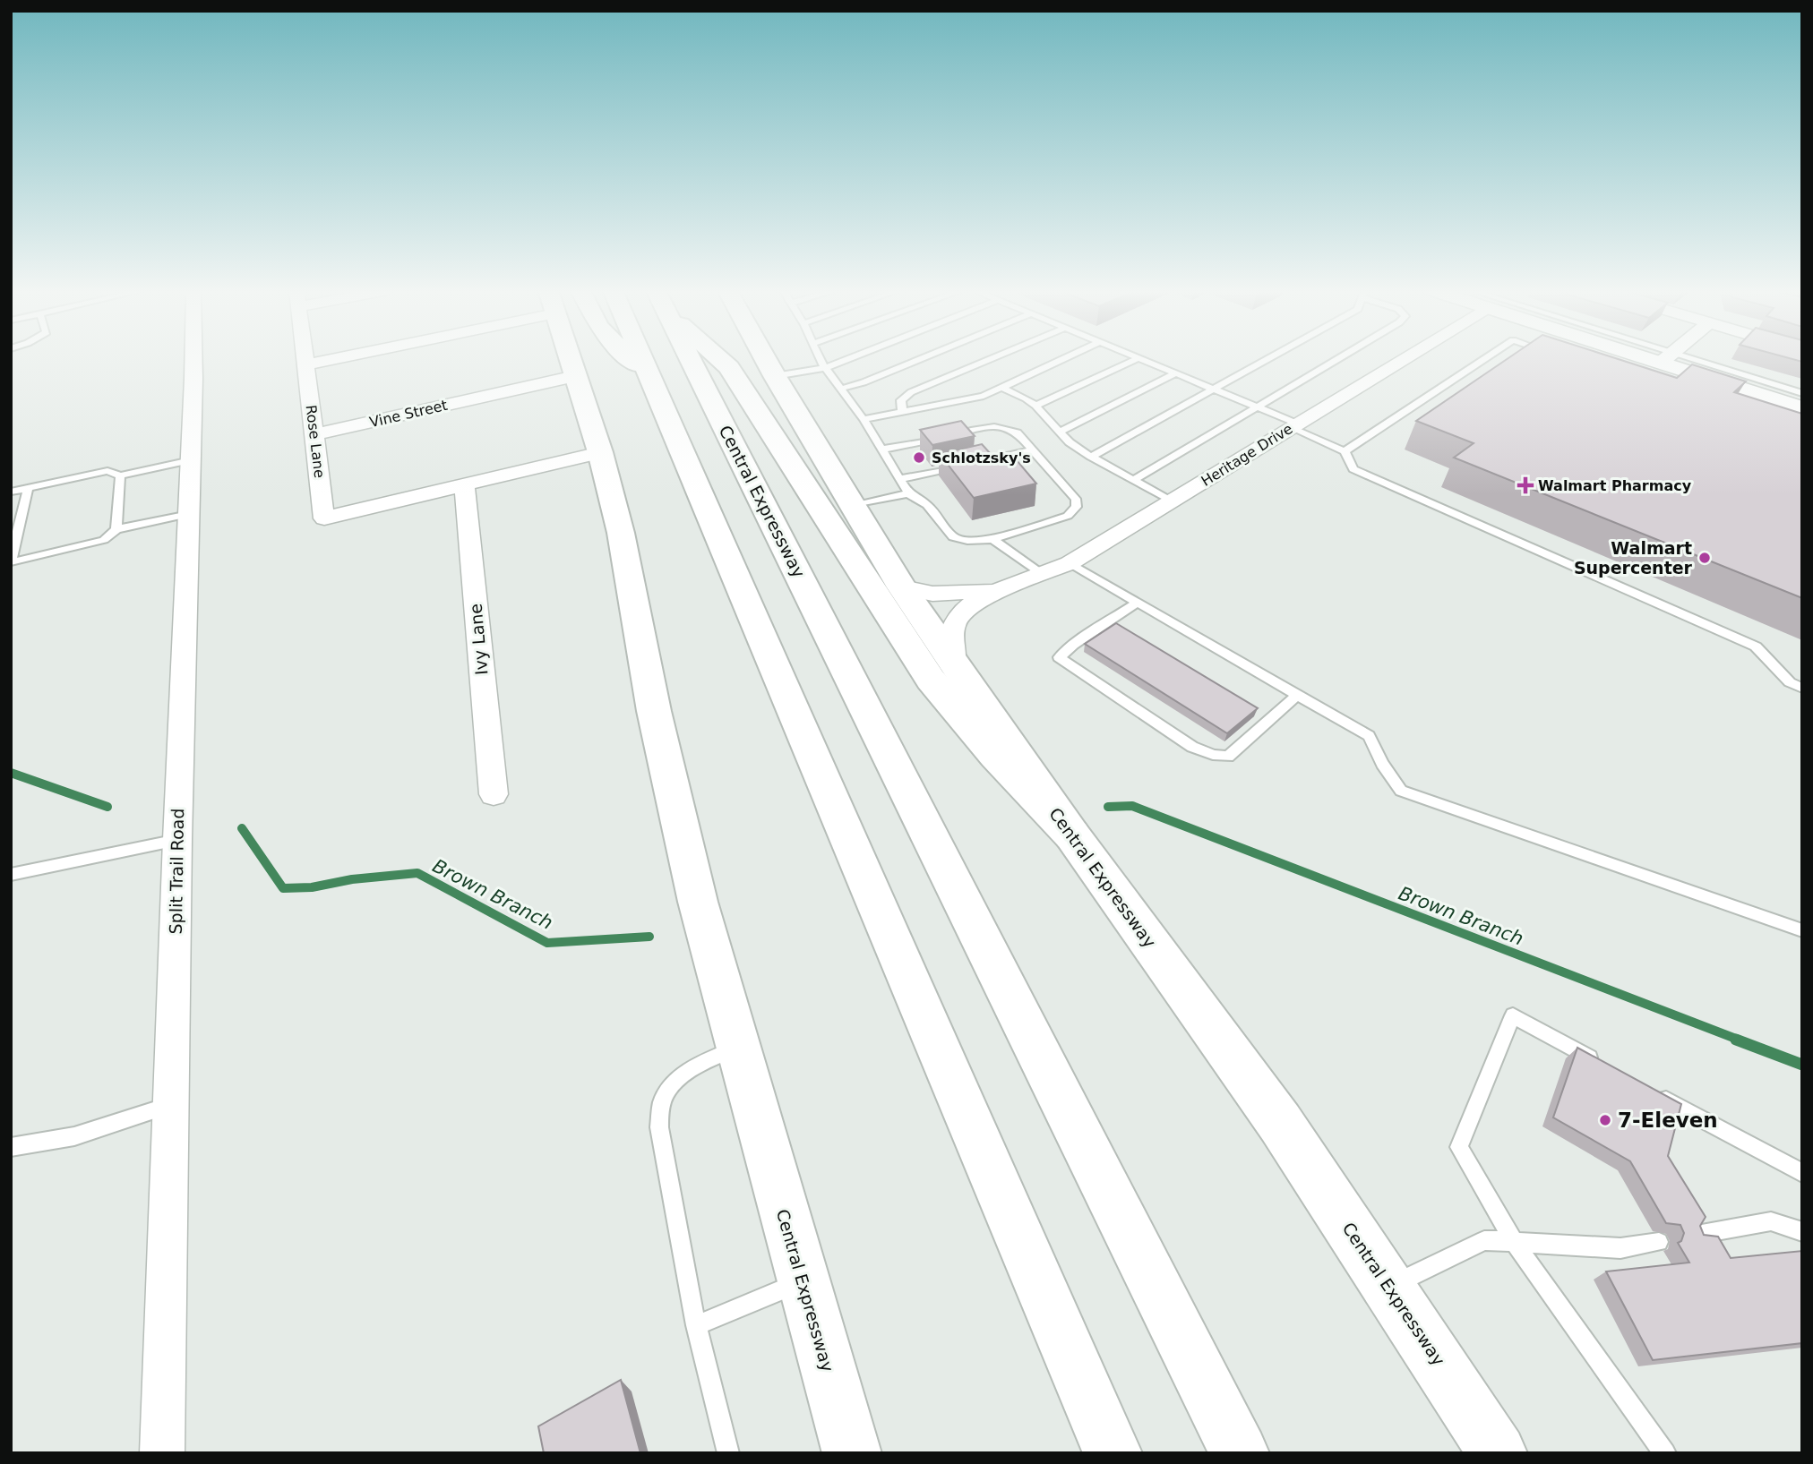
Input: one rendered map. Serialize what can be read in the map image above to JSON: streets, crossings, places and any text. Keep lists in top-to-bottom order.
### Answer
{
  "streets": {
    "main road": ["Central Expressway"],
    "street": [
      "Vine Street",
      "Rose Lane",
      "Heritage Drive",
      "Ivy Lane",
      "Split Trail Road"
    ]
  },
  "crossings": [
    ["Vine Street", "Rose Lane"],
    ["Vine Street", "Central Expressway"],
    ["Rose Lane", "Ivy Lane"],
    ["Heritage Drive", "Central Expressway"]
  ],
  "water": ["Brown Branch"],
  "places": {
    "other": ["Schlotzsky's", "Walmart Supercenter", "7-Eleven"],
    "health": ["Walmart Pharmacy"]
  }
}
